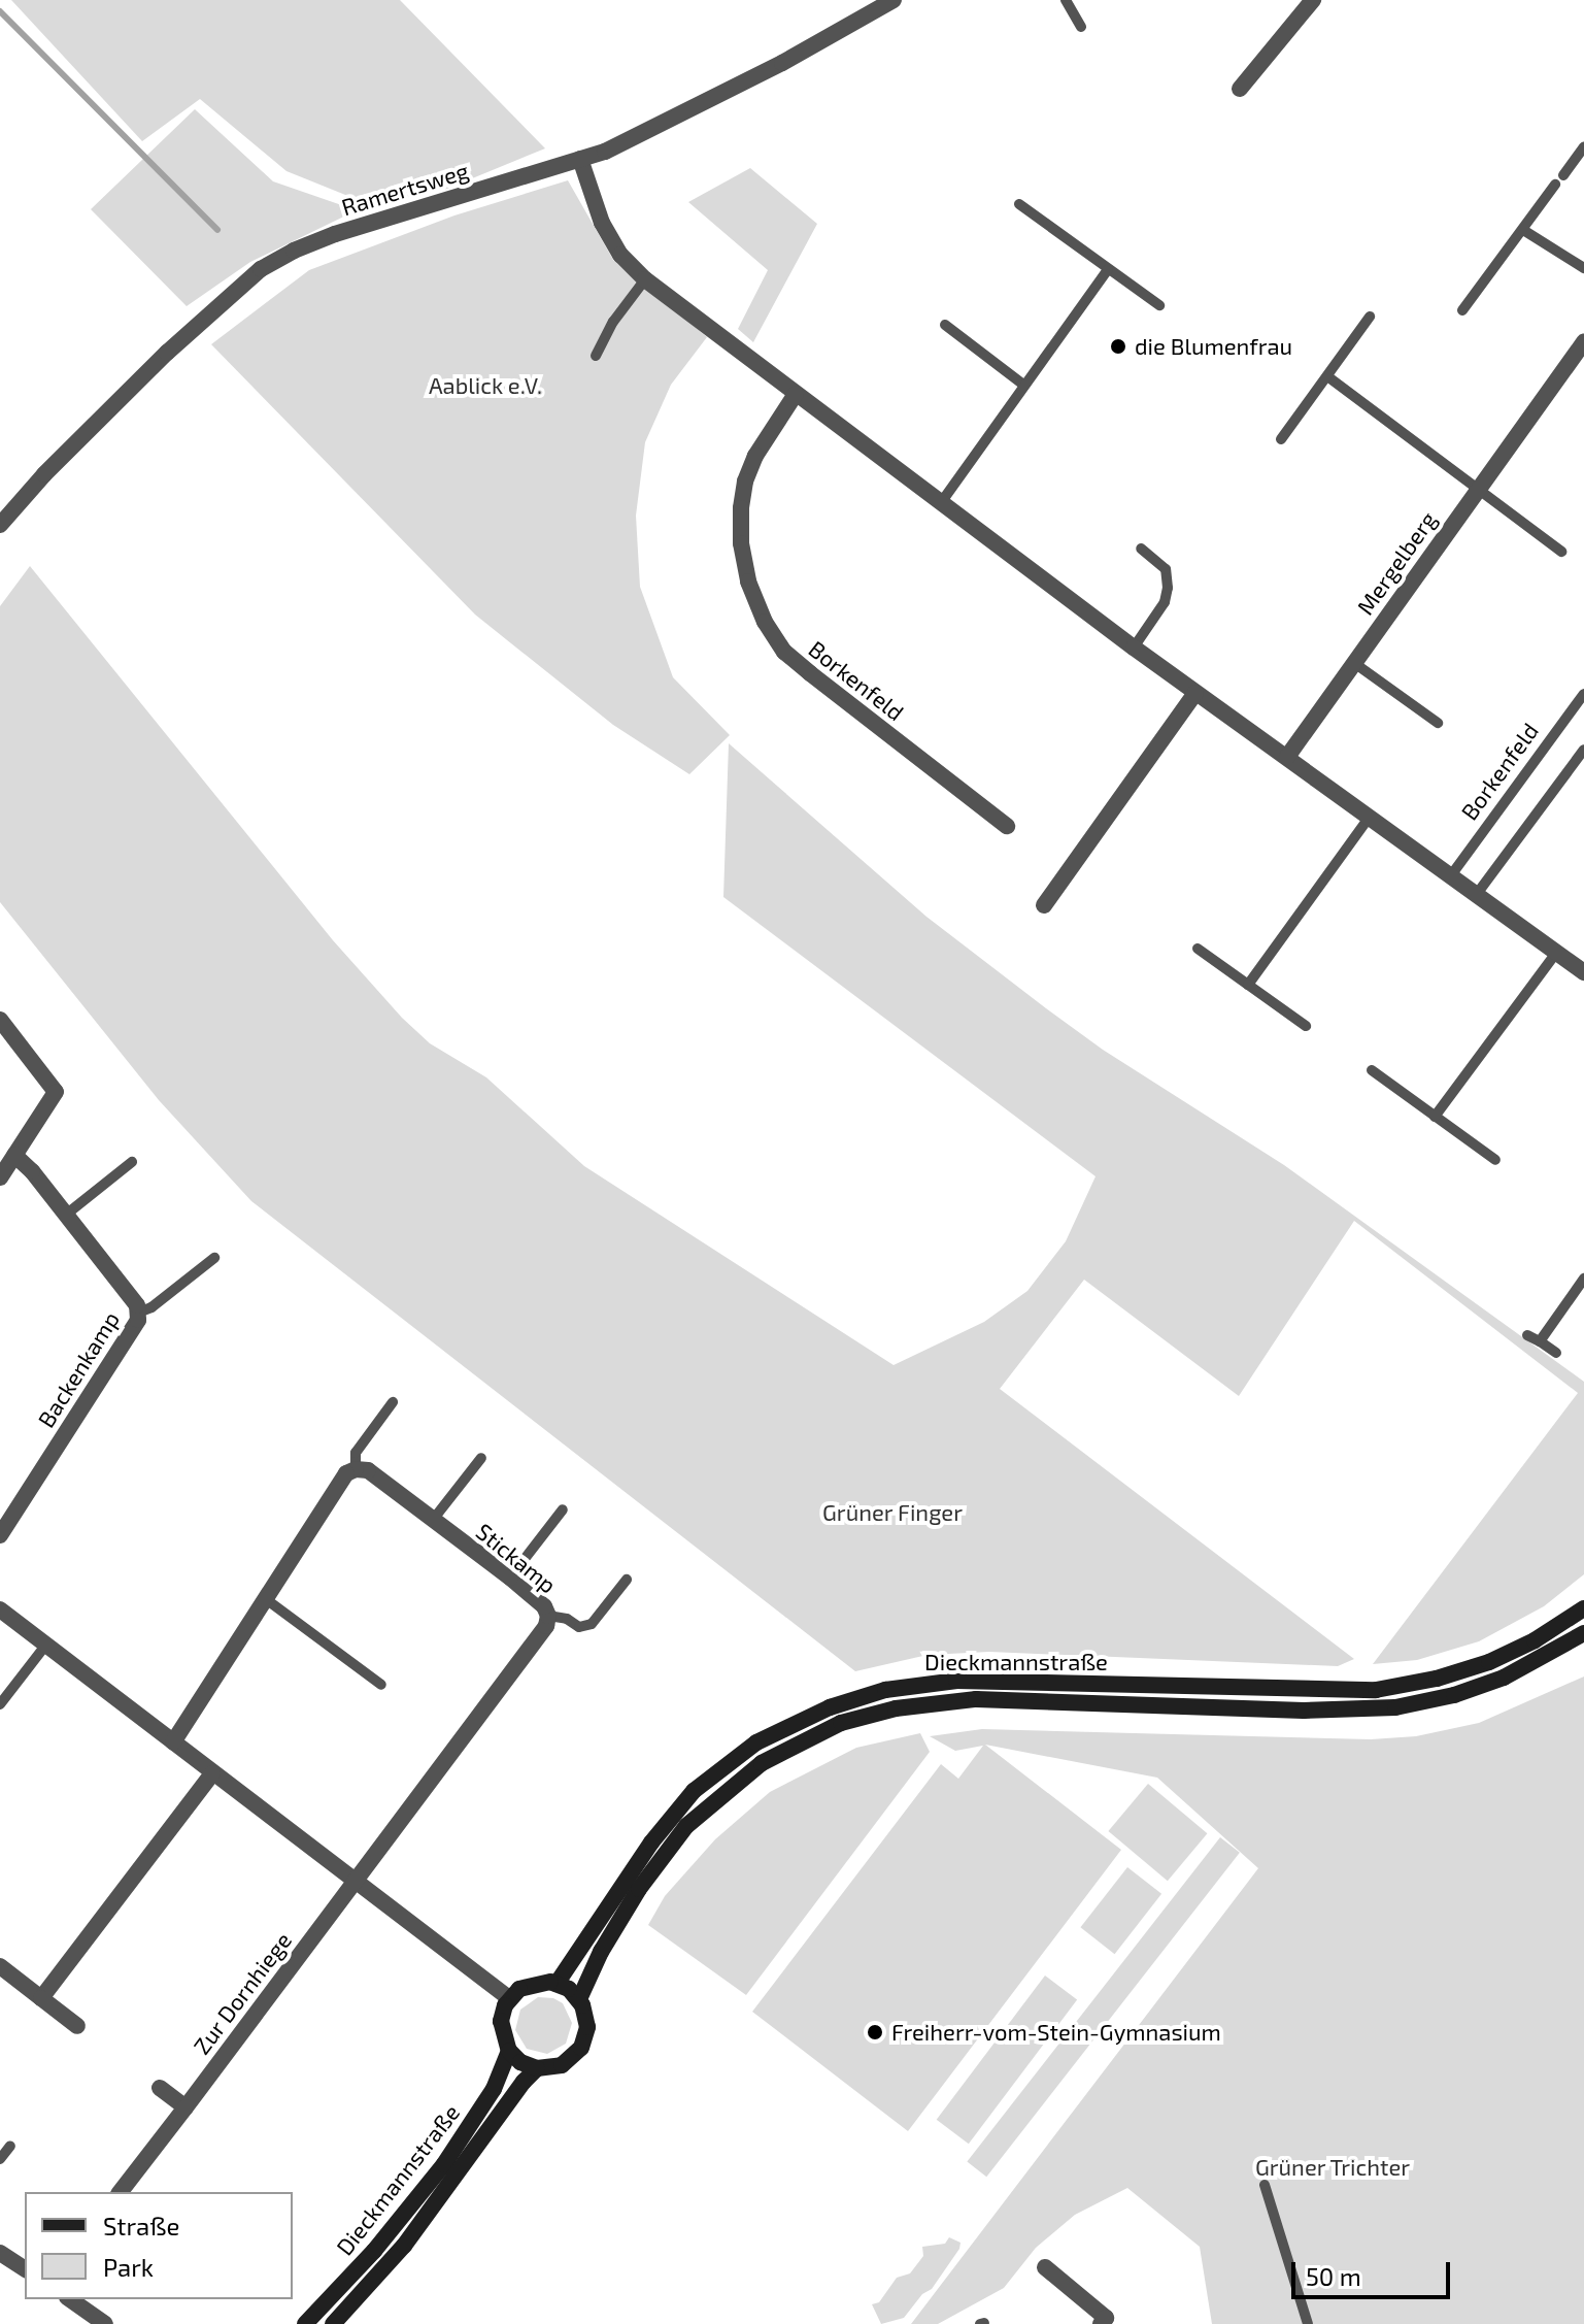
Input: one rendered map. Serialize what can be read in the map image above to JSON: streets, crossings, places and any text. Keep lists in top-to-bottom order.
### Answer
{
  "streets": {
    "street": [
      "Ramertsweg",
      "Mergelberg",
      "Borkenfeld",
      "Backenkamp",
      "Stickamp",
      "Dieckmannstraße",
      "Zur Dornhiege"
    ]
  },
  "crossings": [
    ["Stickamp", "Zur Dornhiege"]
  ],
  "parks": ["Aablick e.V.", "Grüner Finger", "Grüner Trichter"],
  "places": ["die Blumenfrau", "Freiherr-vom-Stein-Gymnasium"],
  "legend": ["Straße", "Park"],
  "scale_bar": "50 m"
}
